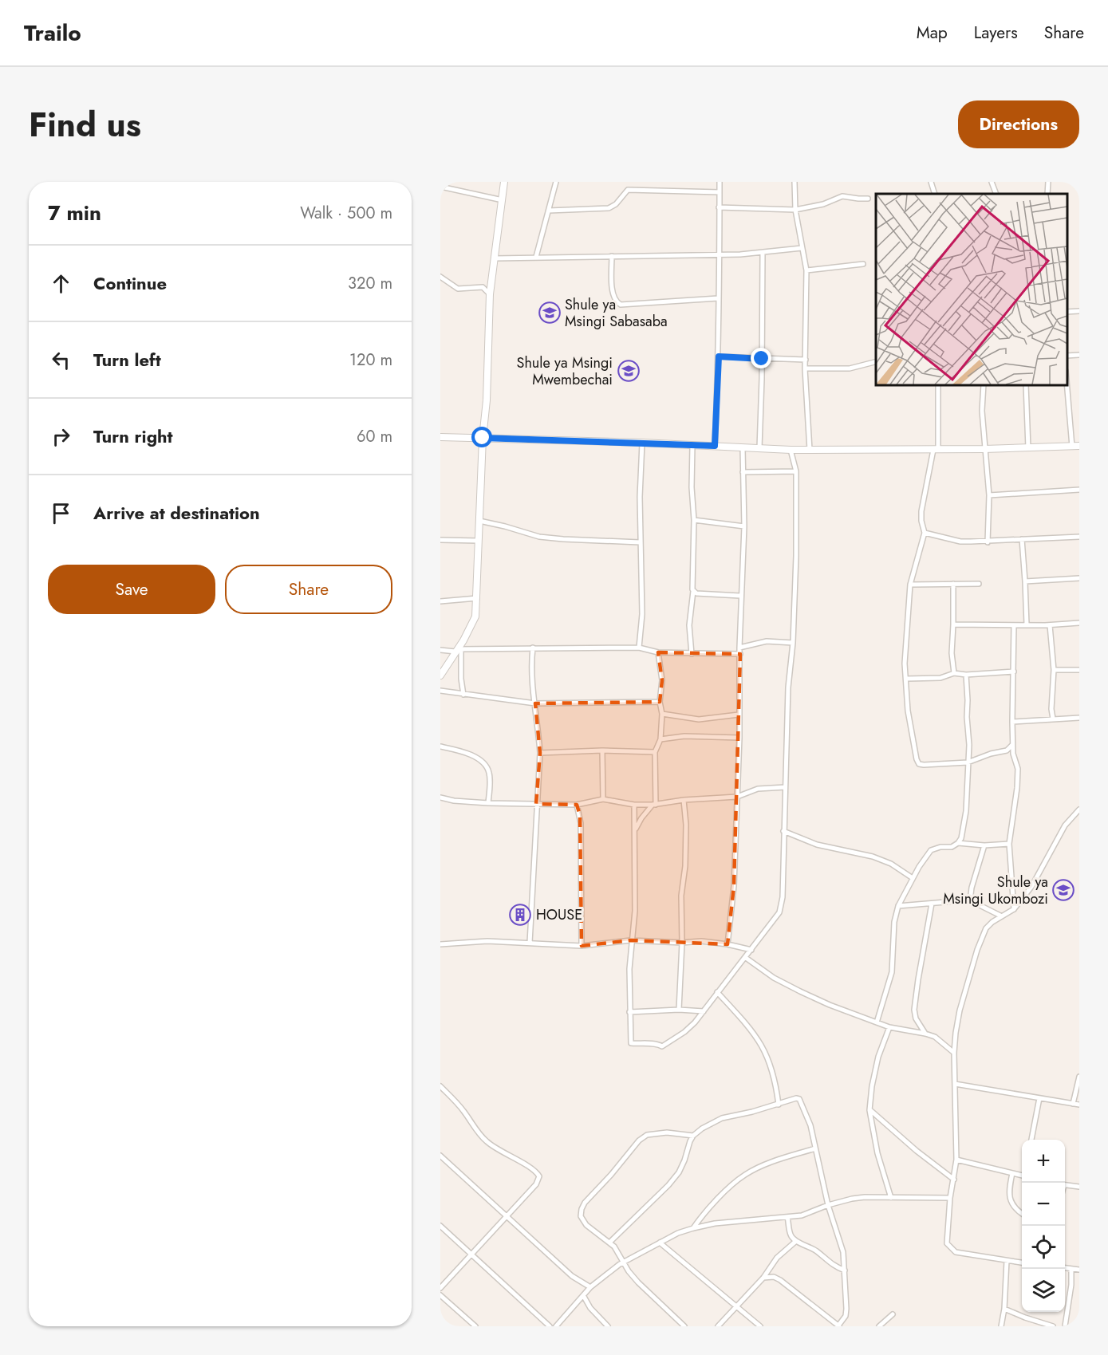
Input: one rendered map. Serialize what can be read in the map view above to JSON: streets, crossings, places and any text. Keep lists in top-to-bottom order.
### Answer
{
  "places": {
    "school or university": ["Shule ya Msingi Sabasaba", "Shule ya Msingi Mwembechai", "Shule ya Msingi Ukombozi"],
    "building": ["HOUSE"]
  },
  "page": {
    "header": "Trailo",
    "nav": ["Map", "Layers", "Share"],
    "title": "Find us",
    "buttons": [
      "Directions",
      ["Save", "Share"]
    ],
    "heading": ["7 min", "Walk · 500 m"],
    "list": [
      ["Continue", "320 m"],
      ["Turn left", "120 m"],
      ["Turn right", "60 m"],
      "Arrive at destination"
    ],
    "map_buttons": ["+", "−"]
  }
}
